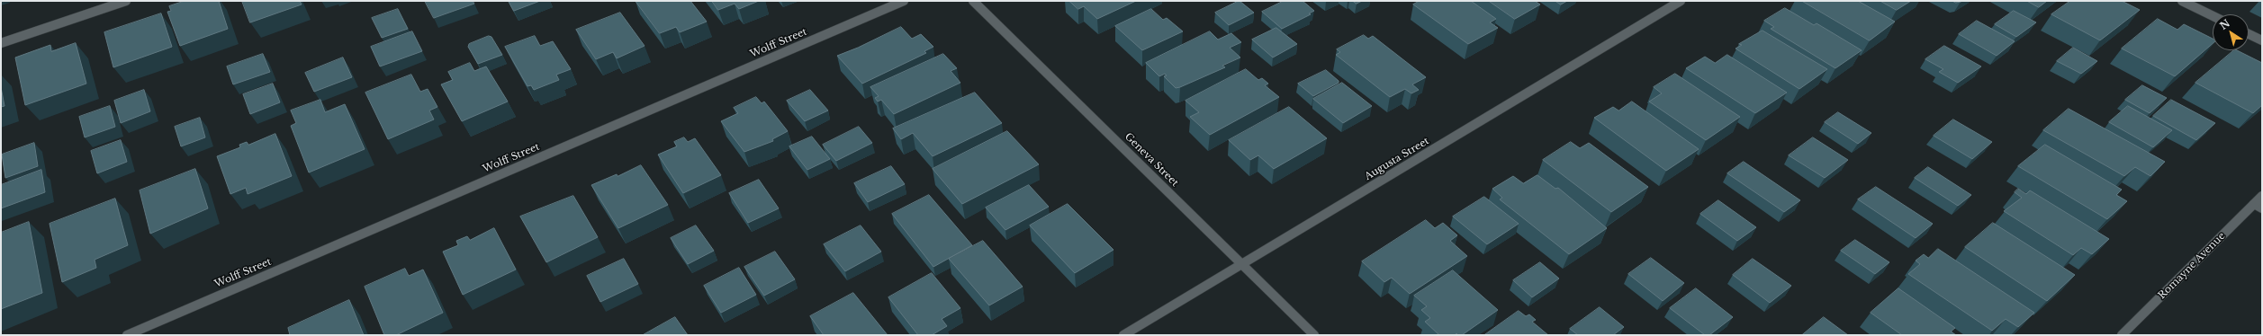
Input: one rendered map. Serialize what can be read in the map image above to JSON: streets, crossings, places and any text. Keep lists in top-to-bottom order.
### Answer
{
  "streets": {
    "street": [
      "Wolff Street",
      "Augusta Street",
      "Geneva Street",
      "Romayne Avenue"
    ]
  },
  "crossings": [
    ["Augusta Street", "Geneva Street"]
  ],
  "north": "top left"
}
